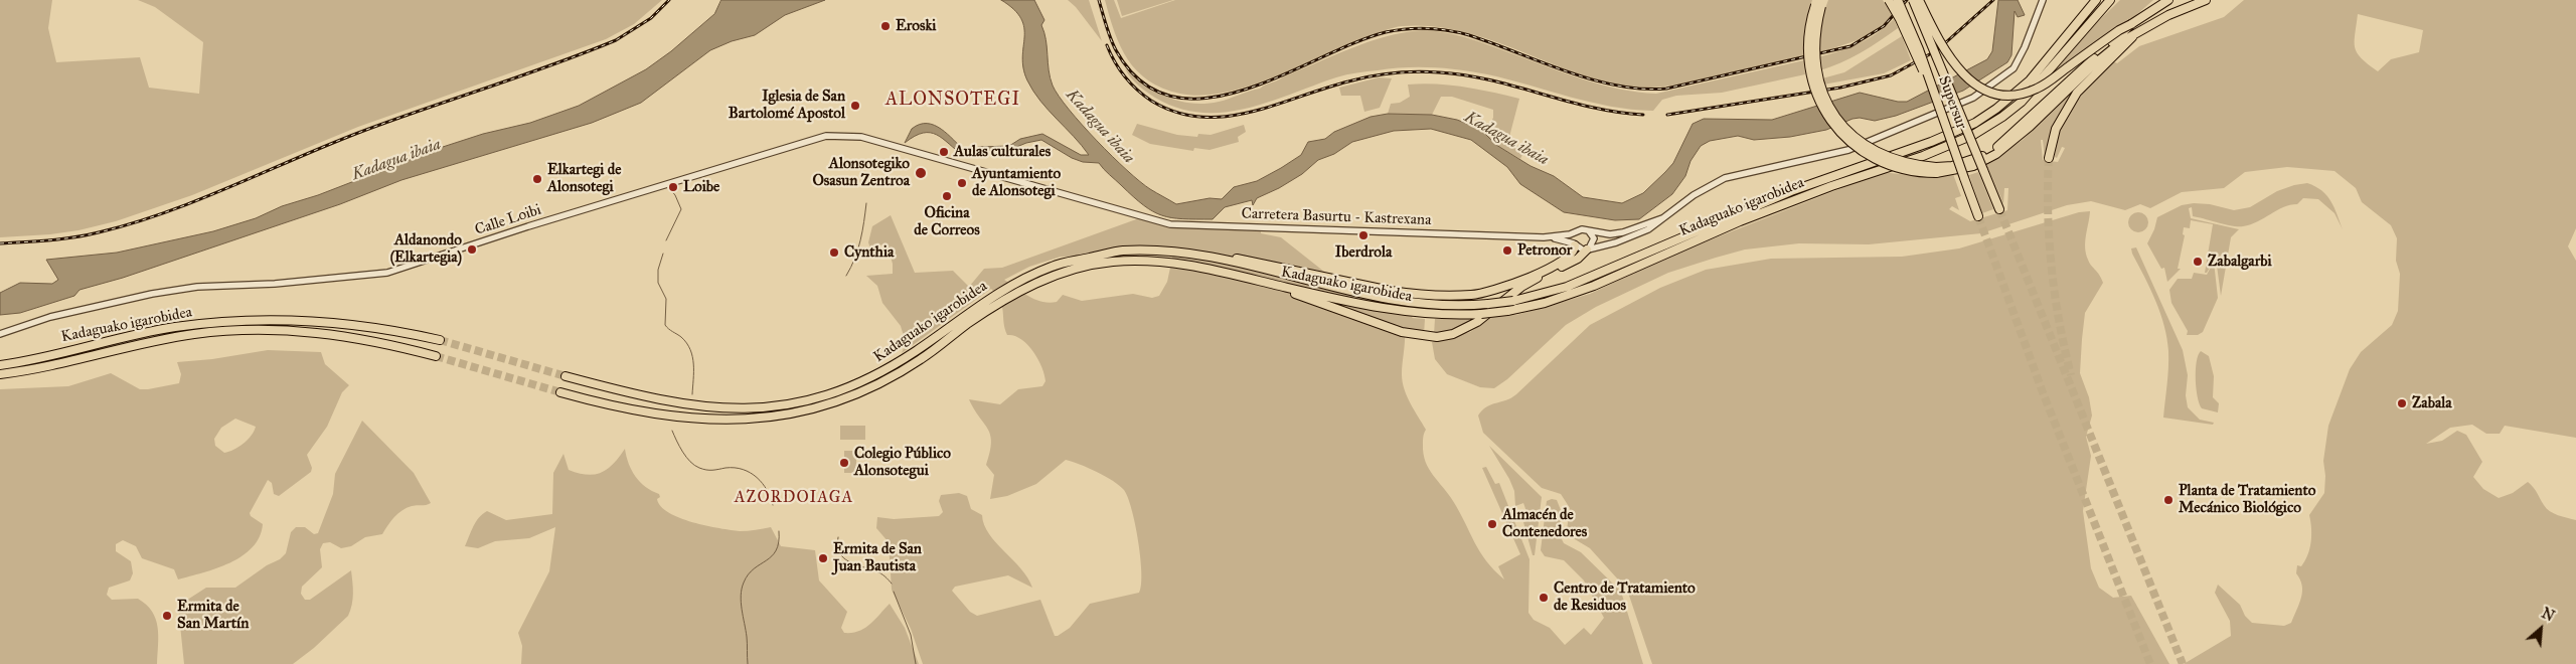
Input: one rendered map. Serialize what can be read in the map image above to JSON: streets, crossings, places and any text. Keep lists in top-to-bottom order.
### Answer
{
  "streets": {
    "highway": ["Supersur", "Kadaguako igarobidea"],
    "street": ["Carretera Basurtu - Kastrexana", "Calle Loibi"]
  },
  "crossings": [
    ["Carretera Basurtu - Kastrexana", "Calle Loibi"]
  ],
  "districts": ["ALONSOTEGI", "AZORDOIAGA"],
  "water": ["Kadagua ibaia"],
  "places": [
    "Eroski",
    "Iglesia de San Bartolomé Apostol",
    "Aulas culturales",
    "Alonsotegiko Osasun Zentroa",
    "Elkartegi de Alonsotegi",
    "Ayuntamiento de Alonsotegi",
    "Loibe",
    "Oficina de Correos",
    "Iberdrola",
    "Aldanondo (Elkartegia)",
    "Petronor",
    "Cynthia",
    "Zabalgarbi",
    "Zabala",
    "Colegio Público Alonsotegui",
    "Planta de Tratamiento Mecánico Biológico",
    "Almacén de Contenedores",
    "Ermita de San Juan Bautista",
    "Centro de Tratamiento de Residuos",
    "Ermita de San Martín"
  ],
  "north": "top right"
}
